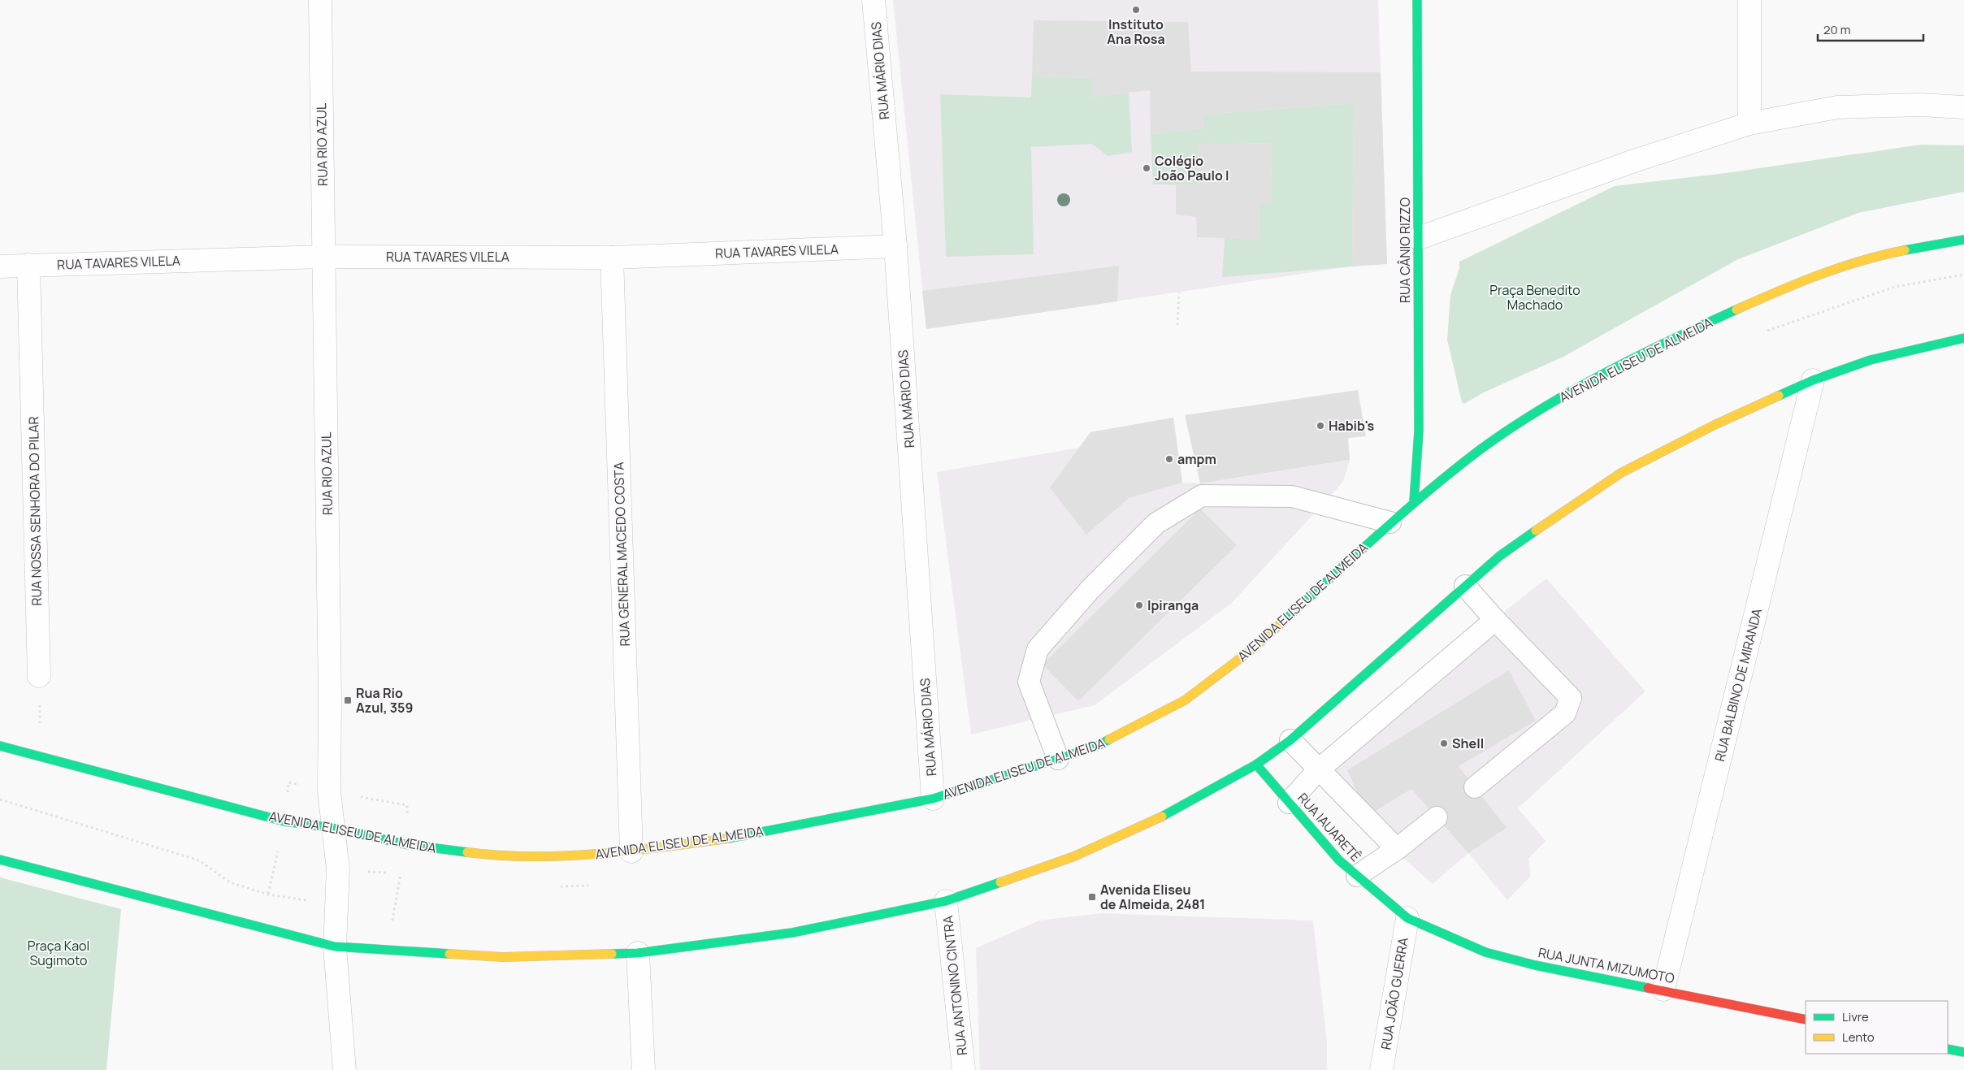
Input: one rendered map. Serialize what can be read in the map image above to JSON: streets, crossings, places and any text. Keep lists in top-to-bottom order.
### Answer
{
  "streets": {
    "main road": [
      "RUA CÂNIO RIZZO",
      "AVENIDA ELISEU DE ALMEIDA",
      "RUA IAUARETÊ",
      "RUA JUNTA MIZUMOTO"
    ],
    "street": [
      "RUA MÁRIO DIAS",
      "RUA RIO AZUL",
      "RUA TAVARES VILELA",
      "RUA NOSSA SENHORA DO PILAR",
      "RUA GENERAL MACEDO COSTA",
      "RUA BALBINO DE MIRANDA",
      "RUA ANTONINO CINTRA",
      "RUA JOÃO GUERRA"
    ]
  },
  "crossings": [
    ["RUA MÁRIO DIAS", "RUA TAVARES VILELA"],
    ["RUA MÁRIO DIAS", "AVENIDA ELISEU DE ALMEIDA"],
    ["RUA RIO AZUL", "RUA TAVARES VILELA"],
    ["RUA RIO AZUL", "AVENIDA ELISEU DE ALMEIDA"],
    ["RUA CÂNIO RIZZO", "AVENIDA ELISEU DE ALMEIDA"],
    ["RUA TAVARES VILELA", "RUA NOSSA SENHORA DO PILAR"],
    ["RUA TAVARES VILELA", "RUA GENERAL MACEDO COSTA"],
    ["AVENIDA ELISEU DE ALMEIDA", "RUA GENERAL MACEDO COSTA"],
    ["RUA BALBINO DE MIRANDA", "RUA JUNTA MIZUMOTO"],
    ["RUA IAUARETÊ", "RUA JUNTA MIZUMOTO"],
    ["RUA IAUARETÊ", "RUA JOÃO GUERRA"],
    ["RUA JUNTA MIZUMOTO", "RUA JOÃO GUERRA"]
  ],
  "parks": ["Praça Benedito Machado", "Praça Kaol Sugimoto"],
  "places": {
    "other": [
      "Instituto Ana Rosa",
      "Colégio João Paulo I",
      "Habib's",
      "ampm",
      "Ipiranga",
      "Shell"
    ],
    "transit": ["Rua Rio Azul, 359", "Avenida Eliseu de Almeida, 2481"]
  },
  "legend": ["Livre", "Lento"],
  "scale_bar": "20 m"
}
